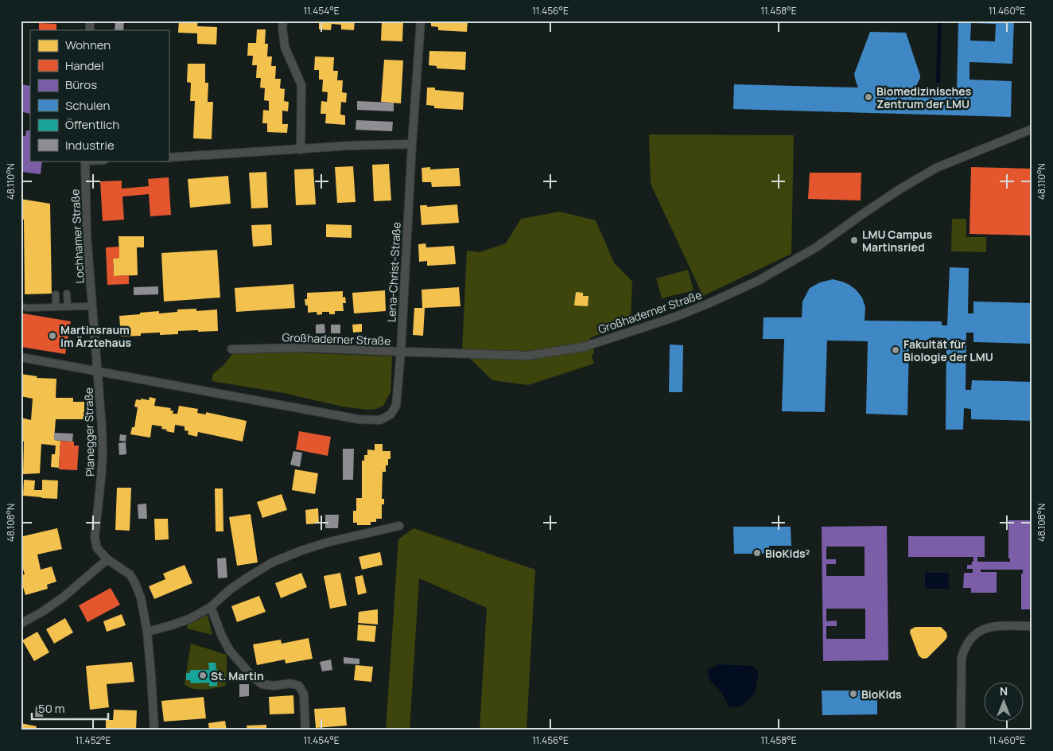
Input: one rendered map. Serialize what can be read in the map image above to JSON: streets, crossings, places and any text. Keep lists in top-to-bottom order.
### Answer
{
  "streets": {
    "street": [
      "Lochhamer Straße",
      "Lena-Christ-Straße",
      "Großhaderner Straße",
      "Planegger Straße"
    ]
  },
  "crossings": [
    ["Lochhamer Straße", "Planegger Straße"],
    ["Lena-Christ-Straße", "Großhaderner Straße"],
    ["Lena-Christ-Straße", "Planegger Straße"]
  ],
  "places": [
    "Biomedizinisches Zentrum der LMU",
    "LMU Campus Martinsried",
    "Martinsraum im Ärztehaus",
    "Fakultät für Biologie der LMU",
    "BioKids²",
    "St. Martin",
    "BioKids"
  ],
  "legend": [
    "Wohnen",
    "Handel",
    "Büros",
    "Schulen",
    "Öffentlich",
    "Industrie"
  ],
  "scale_bar": "50 m",
  "north": "top",
  "coordinates": [
    "11.454°E",
    "11.456°E",
    "11.458°E",
    "11.460°E",
    "48.110°N",
    "48.108°N",
    "11.452°E"
  ]
}
